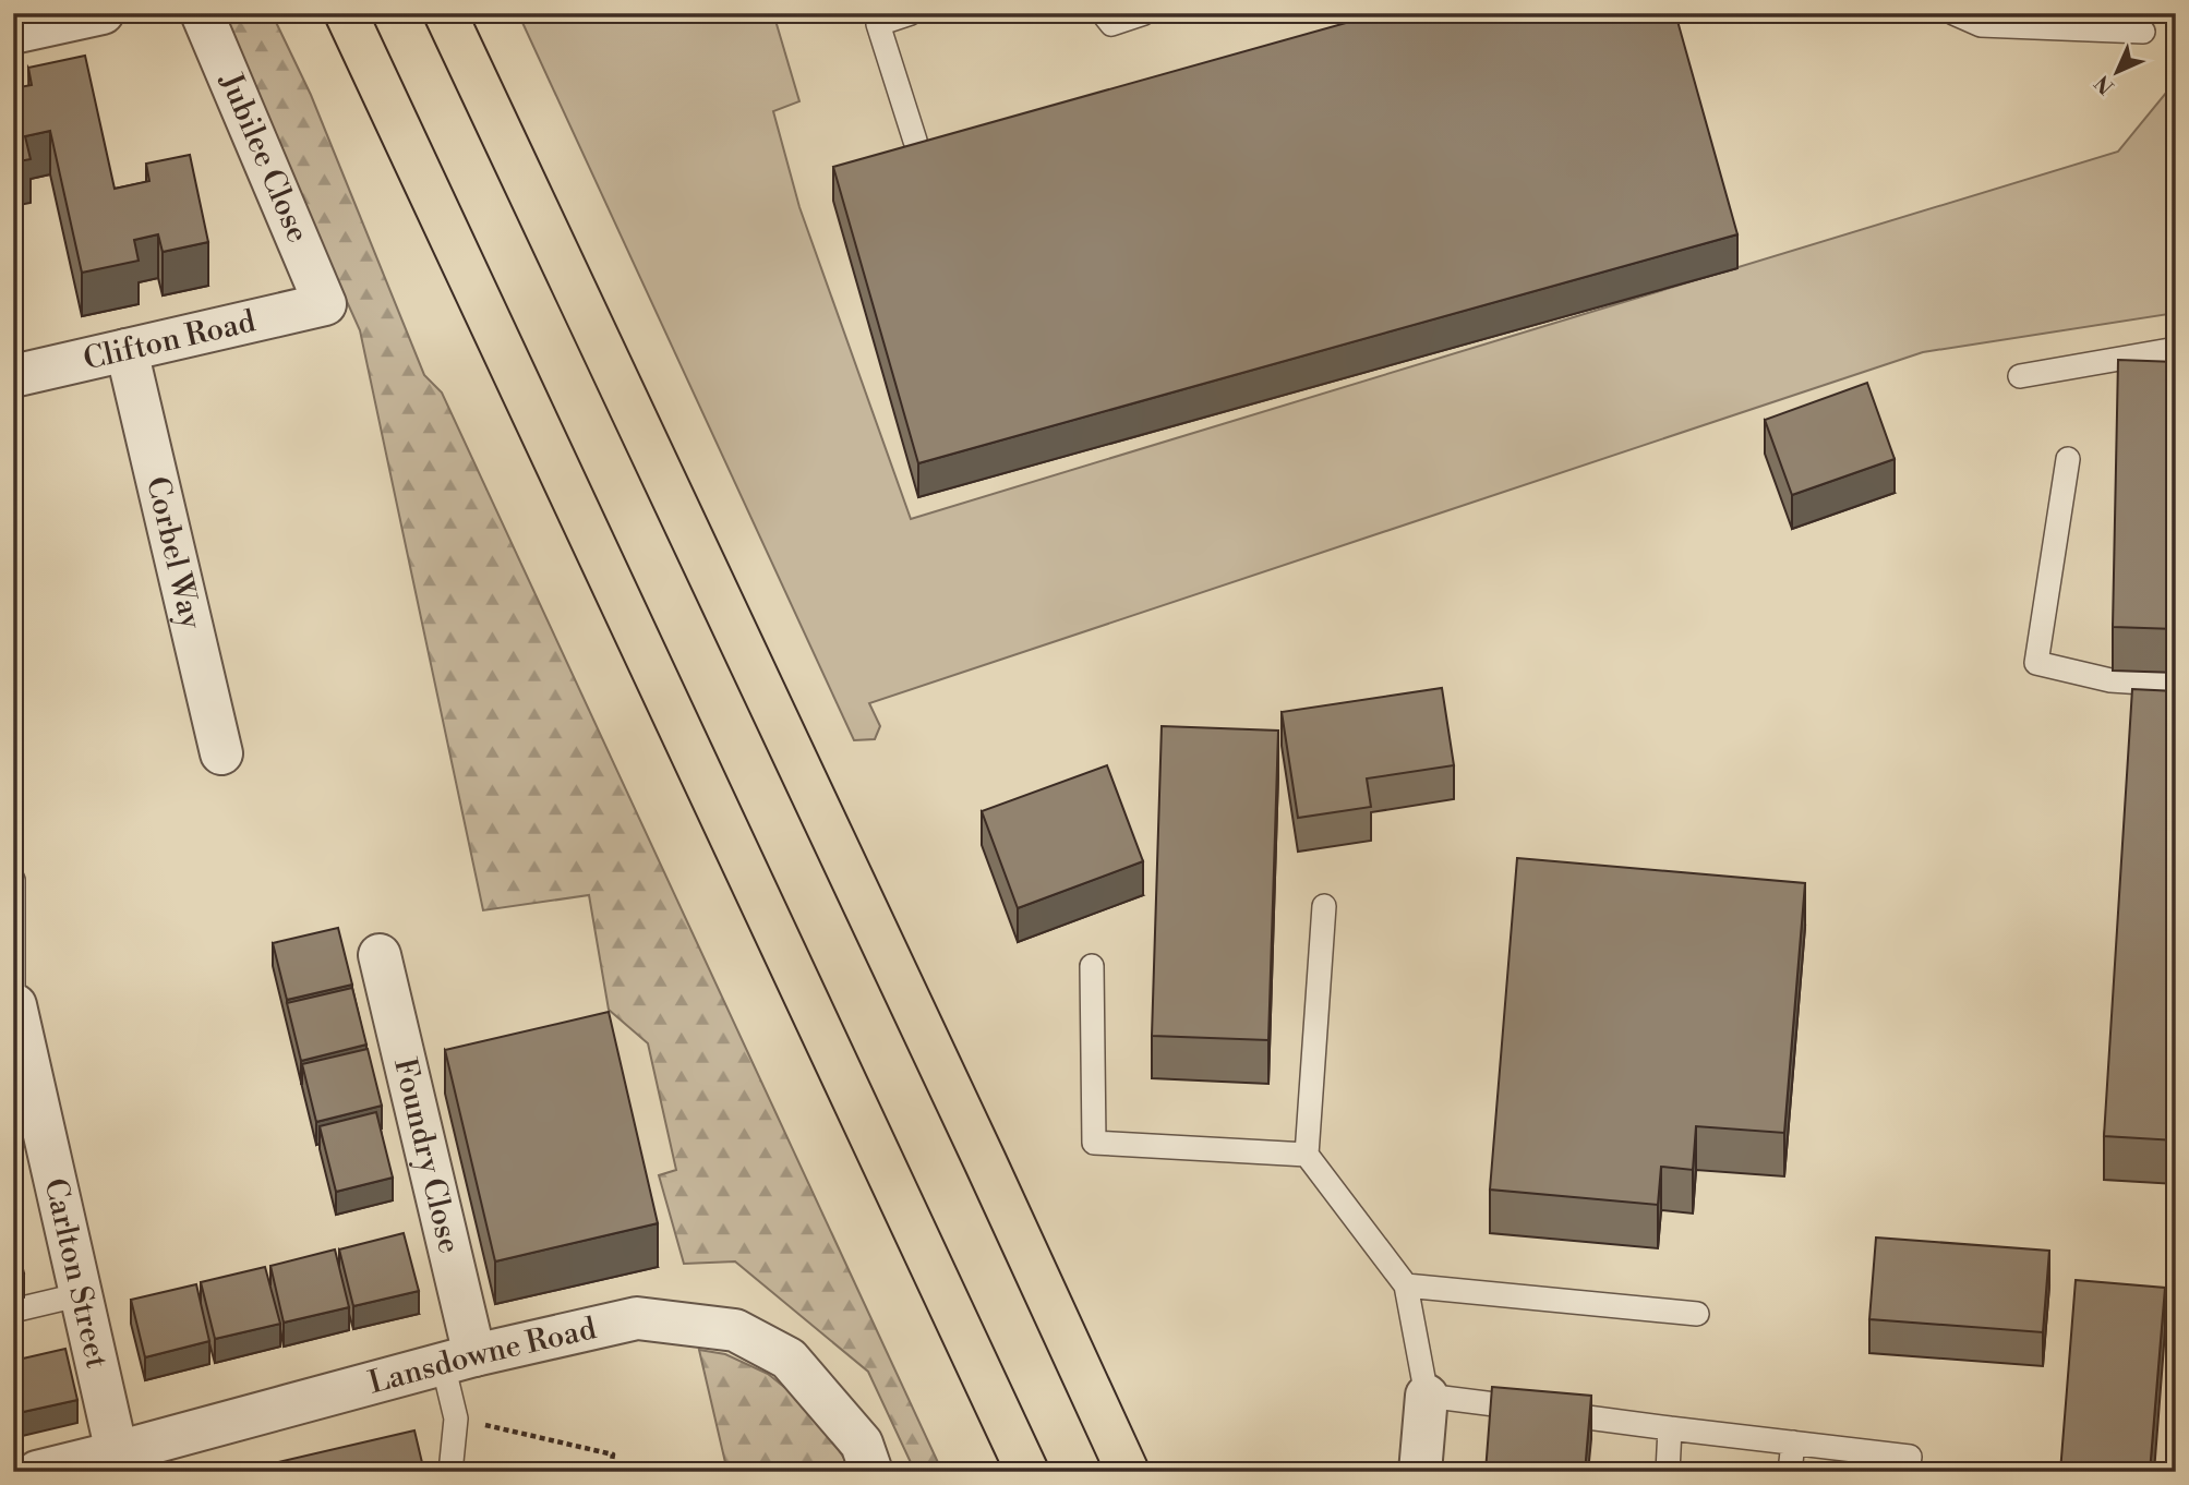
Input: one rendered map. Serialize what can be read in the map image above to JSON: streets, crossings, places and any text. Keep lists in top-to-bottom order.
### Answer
{
  "streets": {
    "street": [
      "Jubilee Close",
      "Clifton Road",
      "Corbel Way",
      "Foundry Close",
      "Carlton Street",
      "Lansdowne Road"
    ]
  },
  "crossings": [
    ["Jubilee Close", "Clifton Road"],
    ["Clifton Road", "Corbel Way"],
    ["Foundry Close", "Lansdowne Road"],
    ["Carlton Street", "Lansdowne Road"]
  ],
  "north": "bottom left"
}
